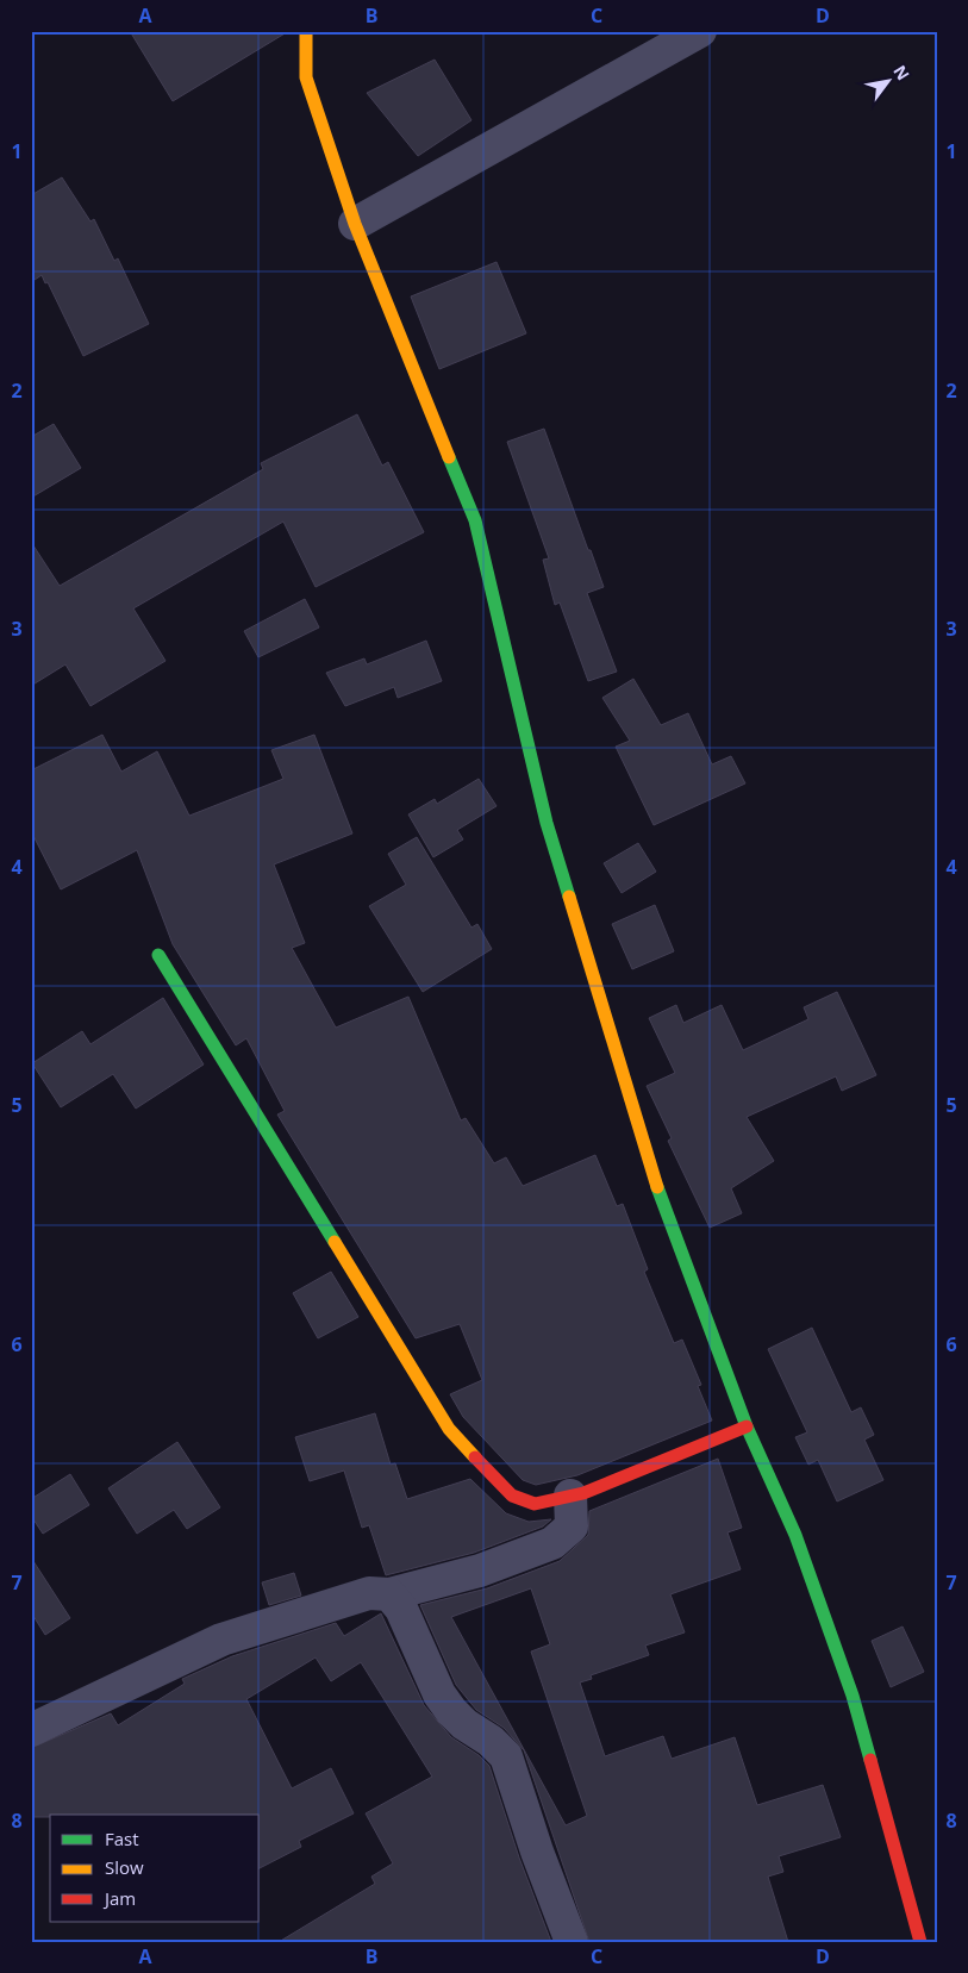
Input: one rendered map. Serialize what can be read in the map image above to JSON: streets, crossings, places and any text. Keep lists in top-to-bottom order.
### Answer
{
  "legend": ["Fast", "Slow", "Jam"],
  "north": "top right",
  "grid": {
    "columns": [
      "A",
      "B",
      "C",
      "D"
    ],
    "rows": [
      "1",
      "2",
      "3",
      "4",
      "5",
      "6",
      "7",
      "8"
    ]
  }
}
